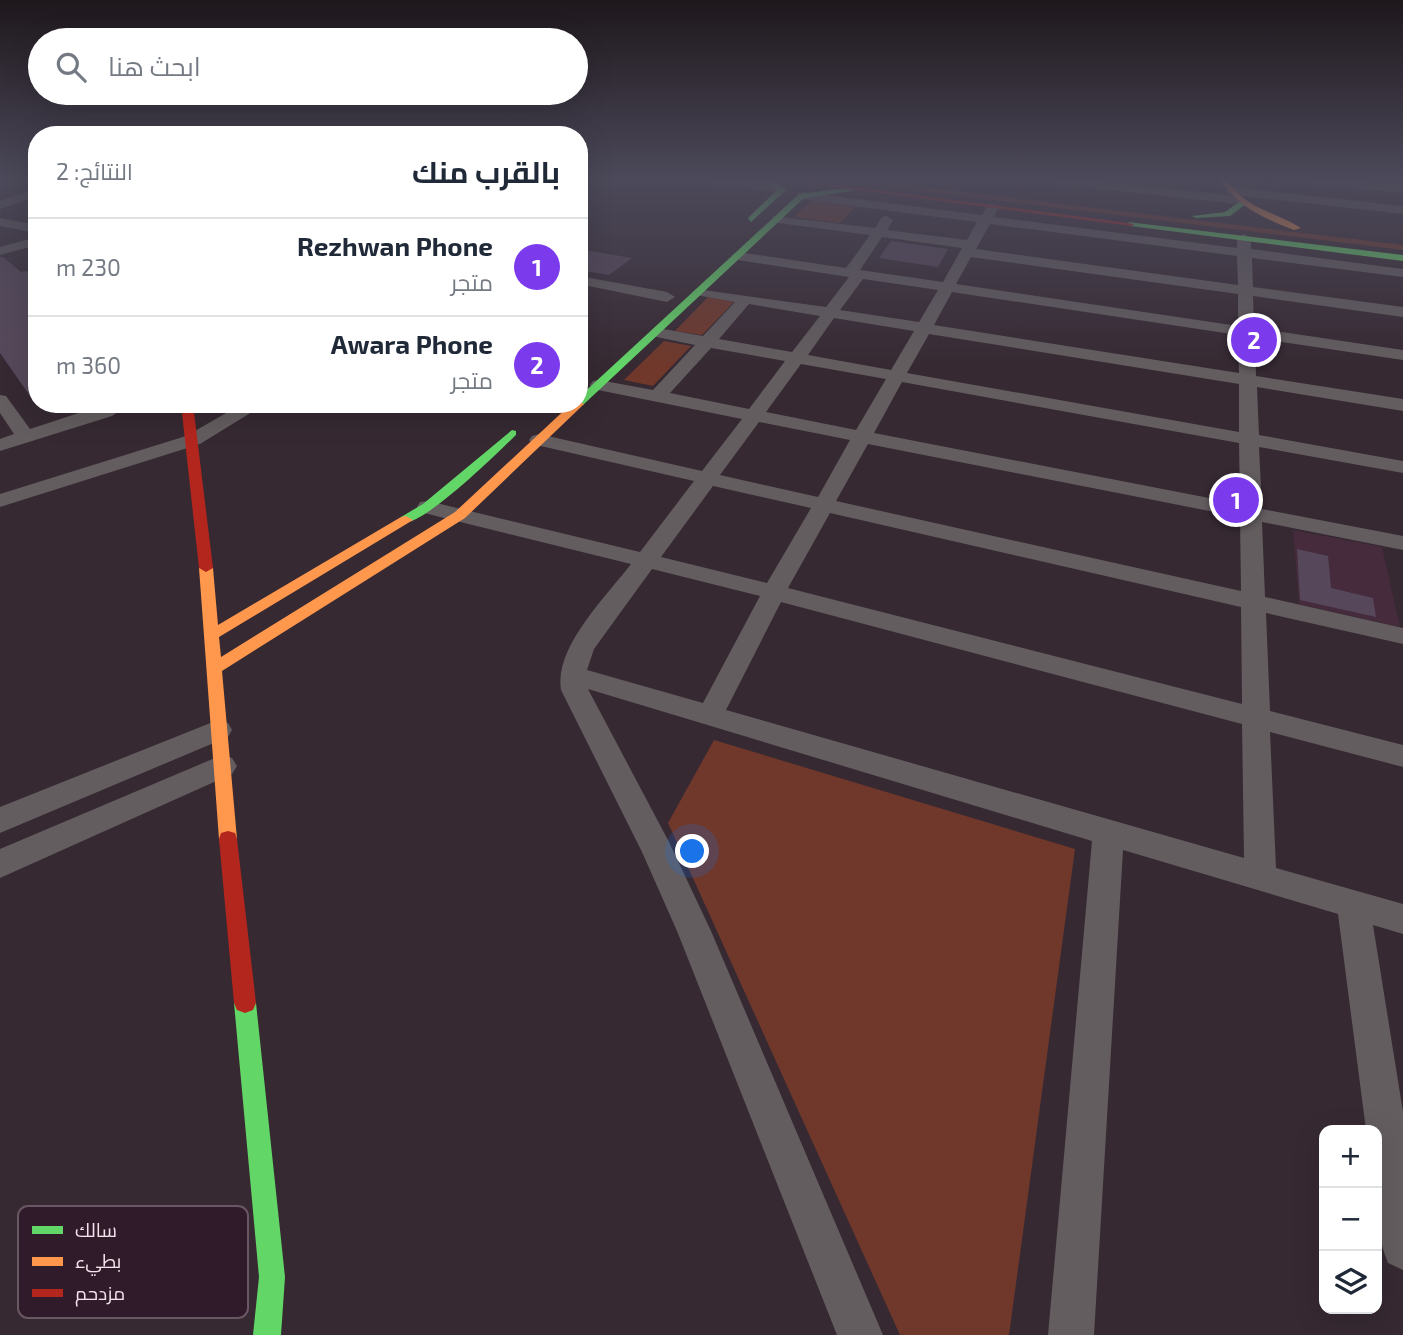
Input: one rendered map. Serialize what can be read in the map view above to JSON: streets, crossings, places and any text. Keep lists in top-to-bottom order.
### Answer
{
  "legend": ["سالك", "بطيء", "مزدحم"],
  "page": {
    "search": "ابحث هنا",
    "heading": ["بالقرب منك", "النتائج: 2"],
    "list": [
      {
        "mark": "1",
        "name": "Rezhwan Phone",
        "note": "متجر",
        "value": "230 m"
      },
      {
        "mark": "2",
        "name": "Awara Phone",
        "note": "متجر",
        "value": "360 m"
      }
    ],
    "pins": ["2", "1"],
    "map_buttons": ["+", "−"]
  }
}
